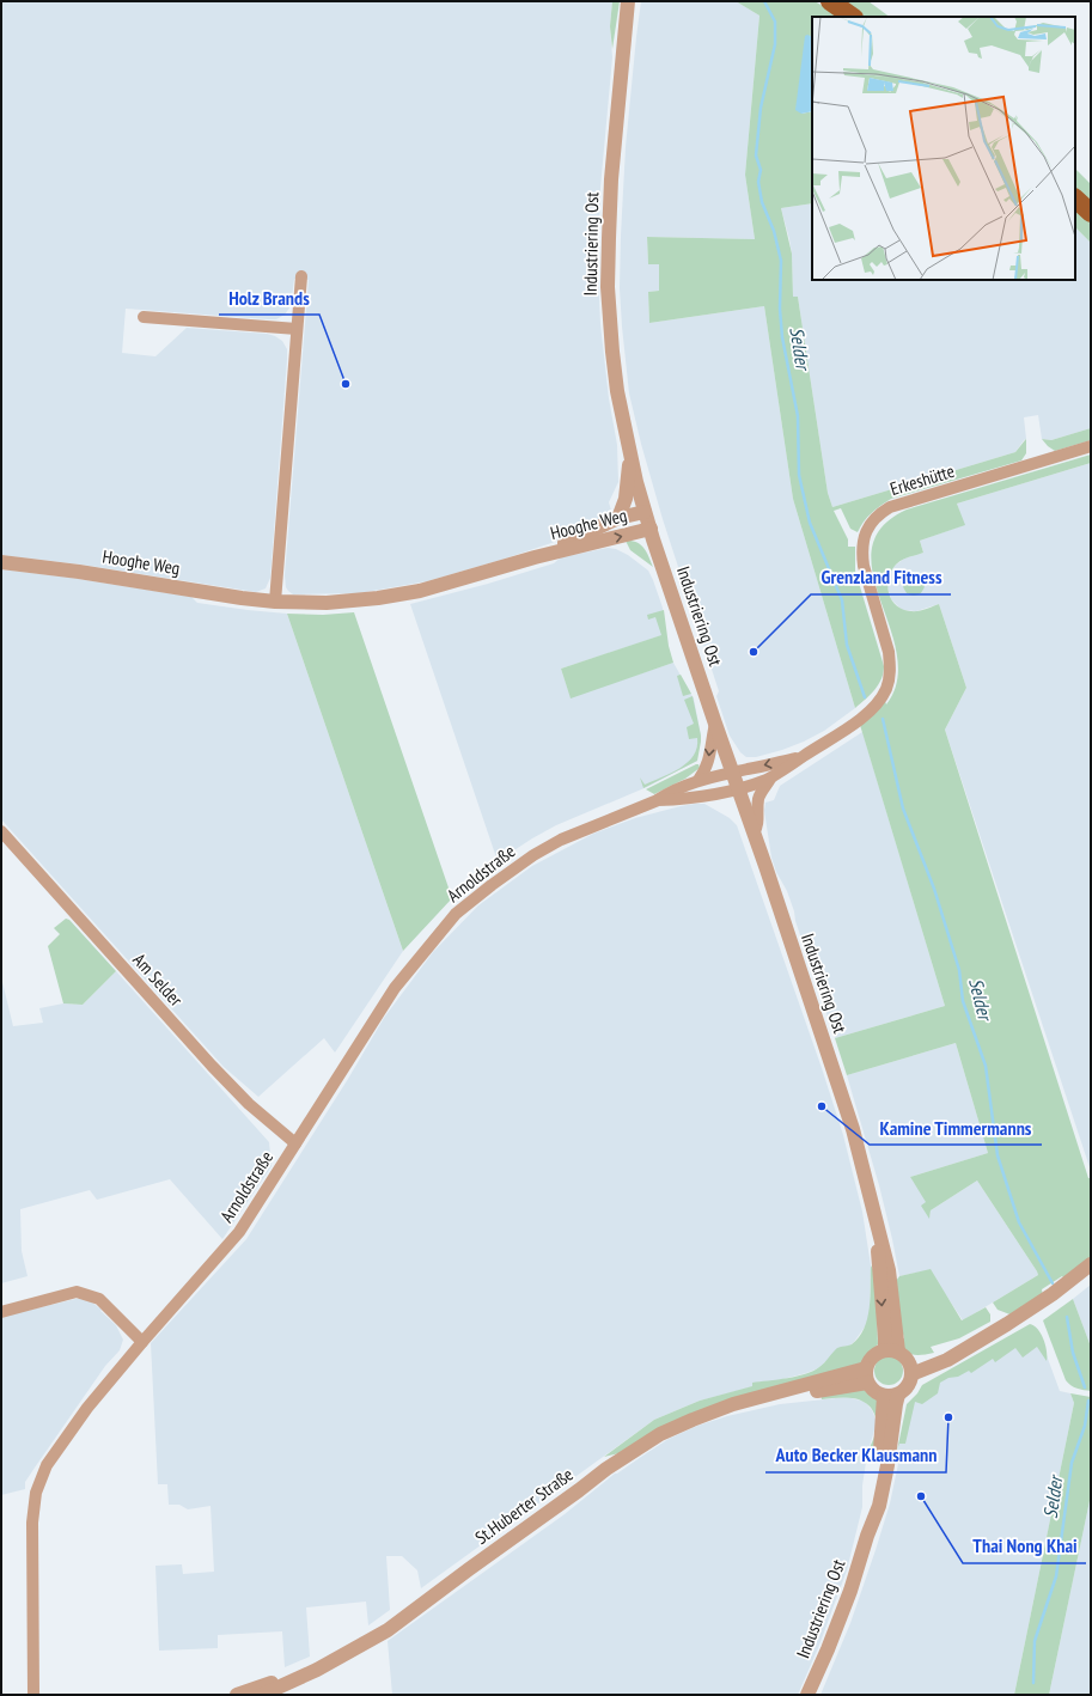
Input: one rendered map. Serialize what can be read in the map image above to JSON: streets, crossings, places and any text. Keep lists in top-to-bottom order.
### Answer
{
  "streets": {
    "street": [
      "Industriering Ost",
      "Erkeshütte",
      "Hooghe Weg",
      "Arnoldstraße",
      "Am Selder",
      "St.Huberter Straße"
    ]
  },
  "crossings": [
    ["Industriering Ost", "Erkeshütte"],
    ["Industriering Ost", "Hooghe Weg"],
    ["Industriering Ost", "Arnoldstraße"],
    ["Industriering Ost", "St.Huberter Straße"],
    ["Erkeshütte", "Arnoldstraße"],
    ["Arnoldstraße", "Am Selder"]
  ],
  "water": ["Selder"],
  "places": [
    "Holz Brands",
    "Grenzland Fitness",
    "Kamine Timmermanns",
    "Auto Becker Klausmann",
    "Thai Nong Khai"
  ]
}
